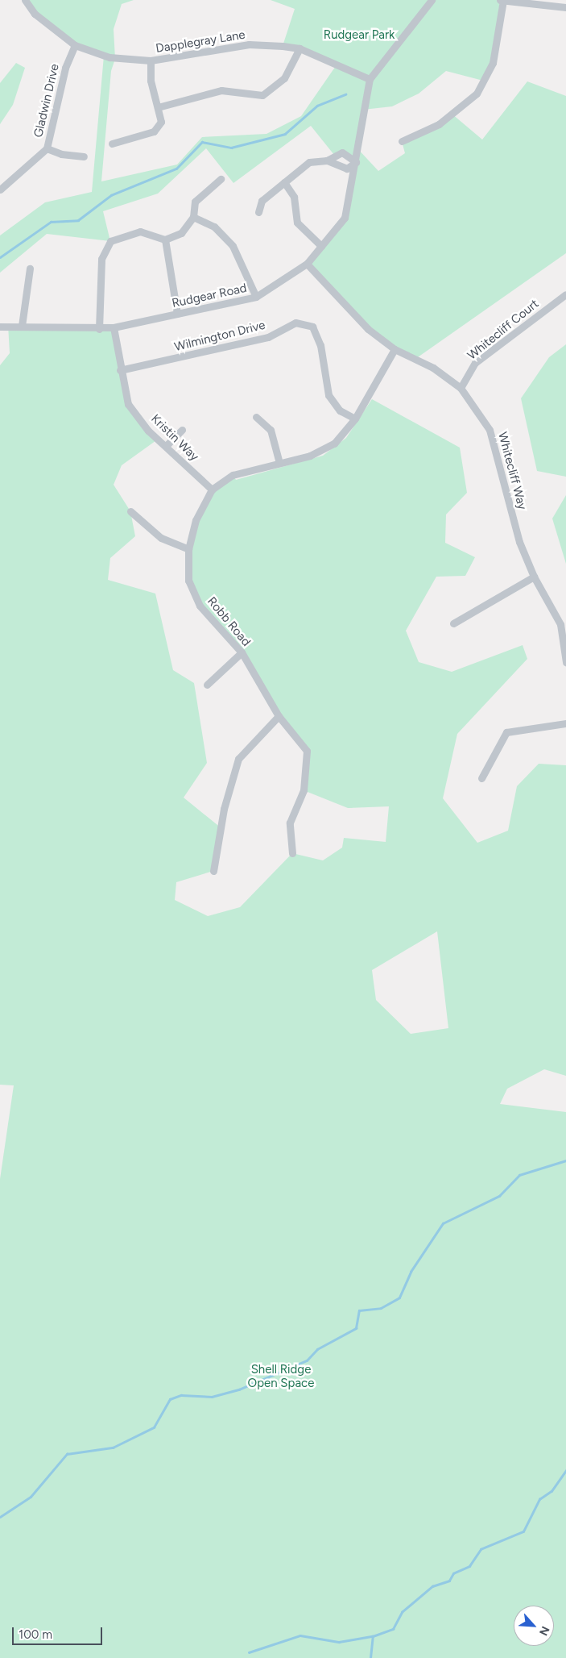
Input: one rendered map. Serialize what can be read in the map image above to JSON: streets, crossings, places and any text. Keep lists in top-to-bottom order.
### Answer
{
  "streets": {
    "street": [
      "Dapplegray Lane",
      "Gladwin Drive",
      "Rudgear Road",
      "Whitecliff Court",
      "Wilmington Drive",
      "Kristin Way",
      "Whitecliff Way",
      "Robb Road"
    ]
  },
  "crossings": [
    ["Dapplegray Lane", "Gladwin Drive"],
    ["Dapplegray Lane", "Rudgear Road"],
    ["Rudgear Road", "Kristin Way"],
    ["Rudgear Road", "Whitecliff Way"],
    ["Whitecliff Court", "Whitecliff Way"],
    ["Wilmington Drive", "Kristin Way"],
    ["Wilmington Drive", "Robb Road"],
    ["Kristin Way", "Robb Road"],
    ["Whitecliff Way", "Robb Road"]
  ],
  "parks": ["Rudgear Park", "Shell Ridge Open Space"],
  "scale_bar": "100 m",
  "north": "bottom right"
}
